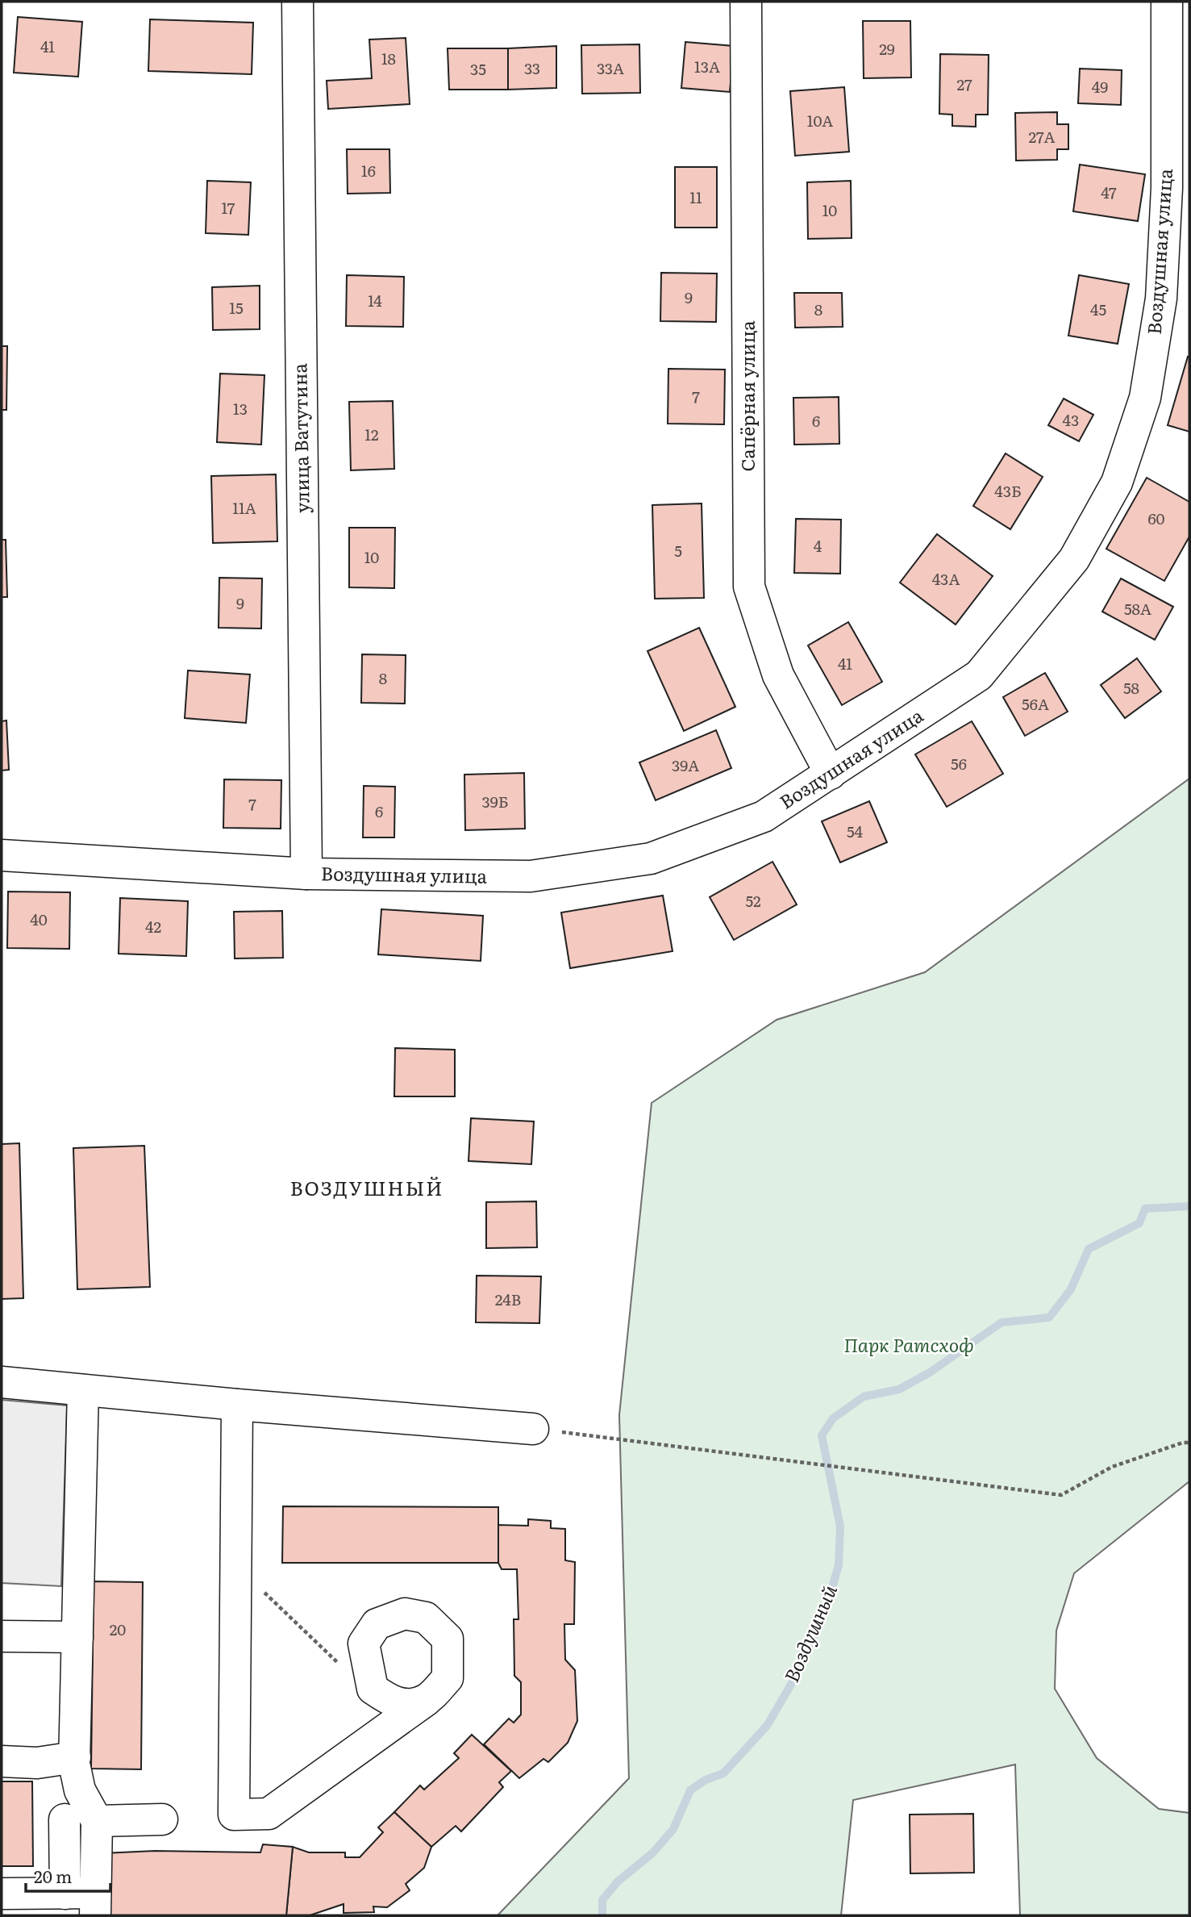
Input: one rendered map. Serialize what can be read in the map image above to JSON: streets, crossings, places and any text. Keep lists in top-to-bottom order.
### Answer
{
  "streets": {
    "street": ["Воздушная улица", "Сапёрная улица", "улица Ватутина"]
  },
  "crossings": [
    ["Воздушная улица", "Сапёрная улица"],
    ["Воздушная улица", "улица Ватутина"]
  ],
  "districts": ["ВОЗДУШНЫЙ"],
  "water": ["Воздушный"],
  "parks": ["Парк Ратсхоф"],
  "house_numbers": [
    "41",
    "29",
    "18",
    "13А",
    "33",
    "33А",
    "35",
    "27",
    "49",
    "10А",
    "27А",
    "16",
    "47",
    "11",
    "17",
    "10",
    "9",
    "14",
    "15",
    "8",
    "45",
    "7",
    "13",
    "43",
    "6",
    "12",
    "43Б",
    "11А",
    "60",
    "4",
    "5",
    "10",
    "43А",
    "9",
    "58А",
    "41",
    "8",
    "58",
    "56А",
    "56",
    "39А",
    "39Б",
    "7",
    "6",
    "54",
    "52",
    "40",
    "42",
    "24В",
    "20"
  ],
  "scale_bar": "20 m"
}
